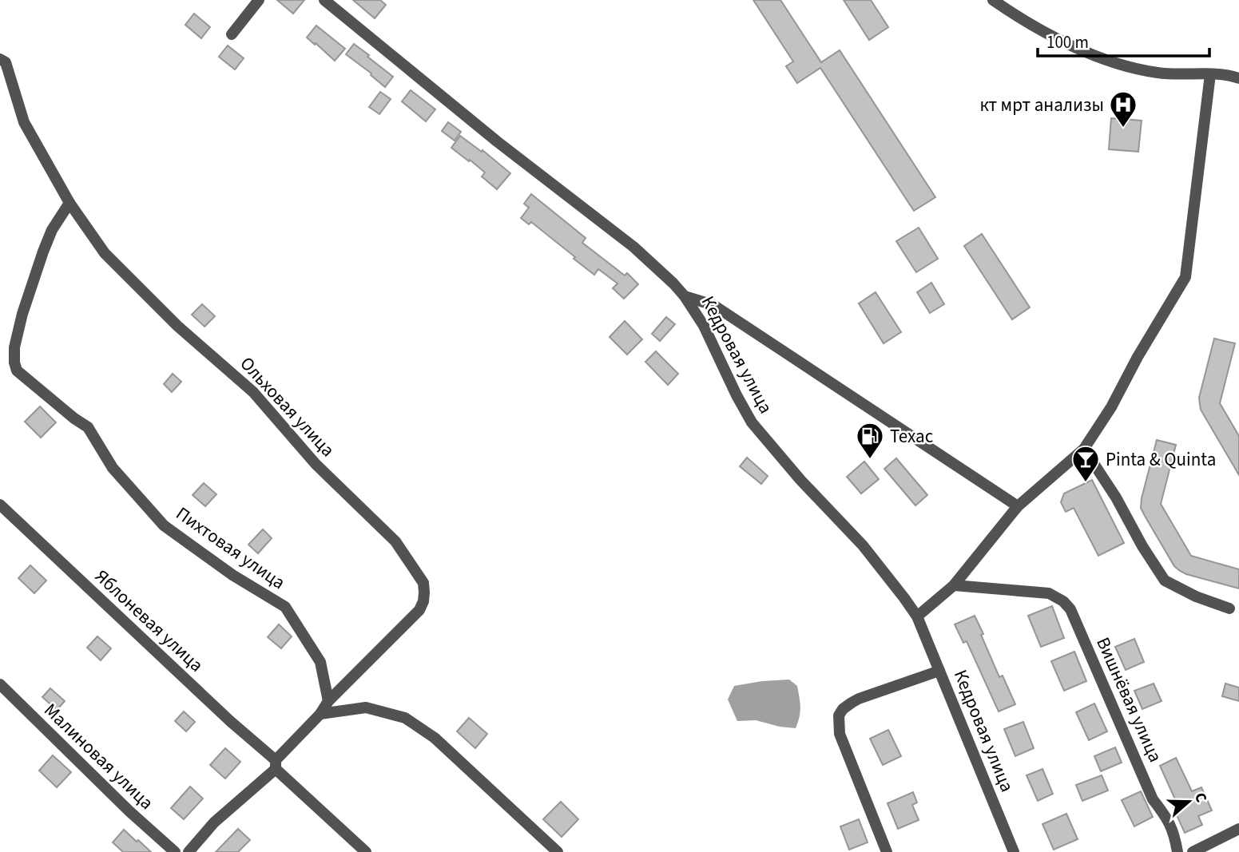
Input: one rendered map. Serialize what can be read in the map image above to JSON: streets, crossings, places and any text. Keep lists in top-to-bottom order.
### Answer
{
  "streets": {
    "street": [
      "Кедровая улица",
      "Ольховая улица",
      "Пихтовая улица",
      "Яблоневая улица",
      "Вишнёвая улица",
      "Малиновая улица"
    ]
  },
  "crossings": [
    ["Ольховая улица", "Пихтовая улица"]
  ],
  "places": {
    "hospital": ["кт мрт анализы"],
    "fuel station": ["Техас"],
    "bar": ["Pinta & Quinta"]
  },
  "scale_bar": "100 m",
  "north": "right"
}
